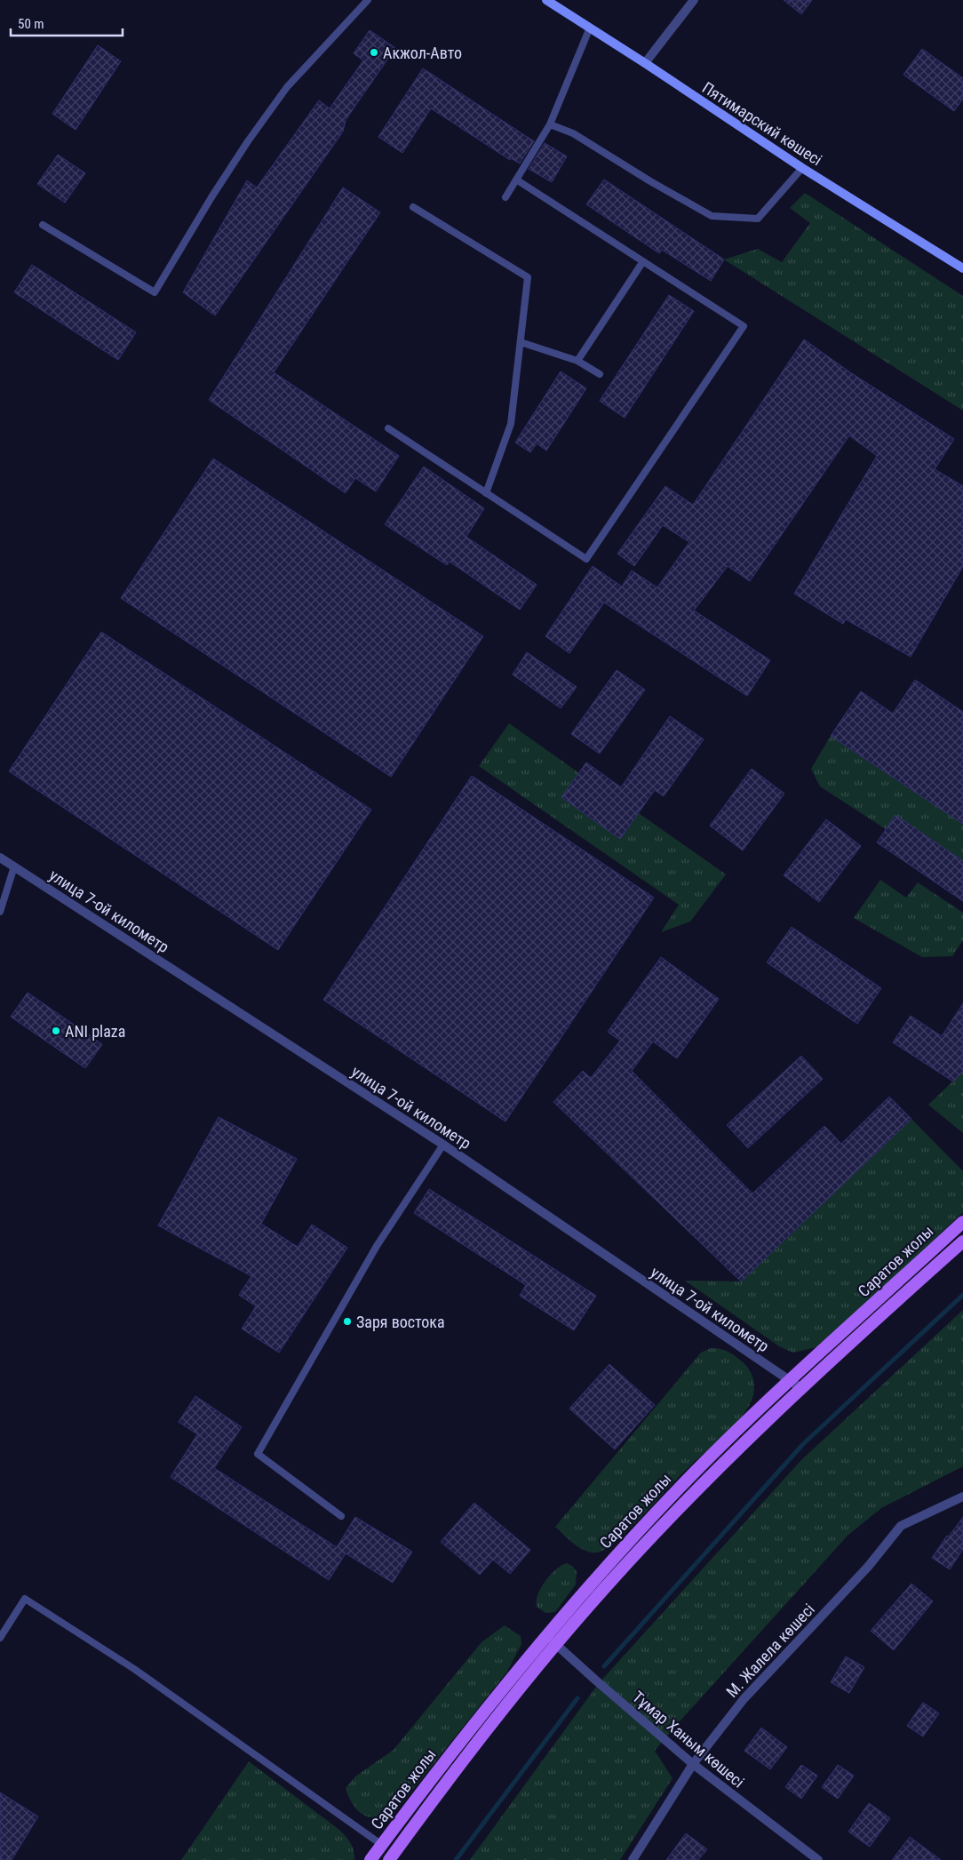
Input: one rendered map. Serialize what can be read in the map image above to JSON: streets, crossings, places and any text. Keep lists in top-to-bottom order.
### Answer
{
  "streets": {
    "main road": ["Пятимарский көшесі", "Саратов жолы"],
    "street": ["улица 7-ой километр", "М. Жалела көшесі", "Тұмар Ханым көшесі"]
  },
  "crossings": [
    ["улица 7-ой километр", "Саратов жолы"],
    ["Саратов жолы", "Тұмар Ханым көшесі"],
    ["М. Жалела көшесі", "Тұмар Ханым көшесі"]
  ],
  "places": ["Акжол-Авто", "ANI plaza", "Заря востока"],
  "scale_bar": "50 m"
}
